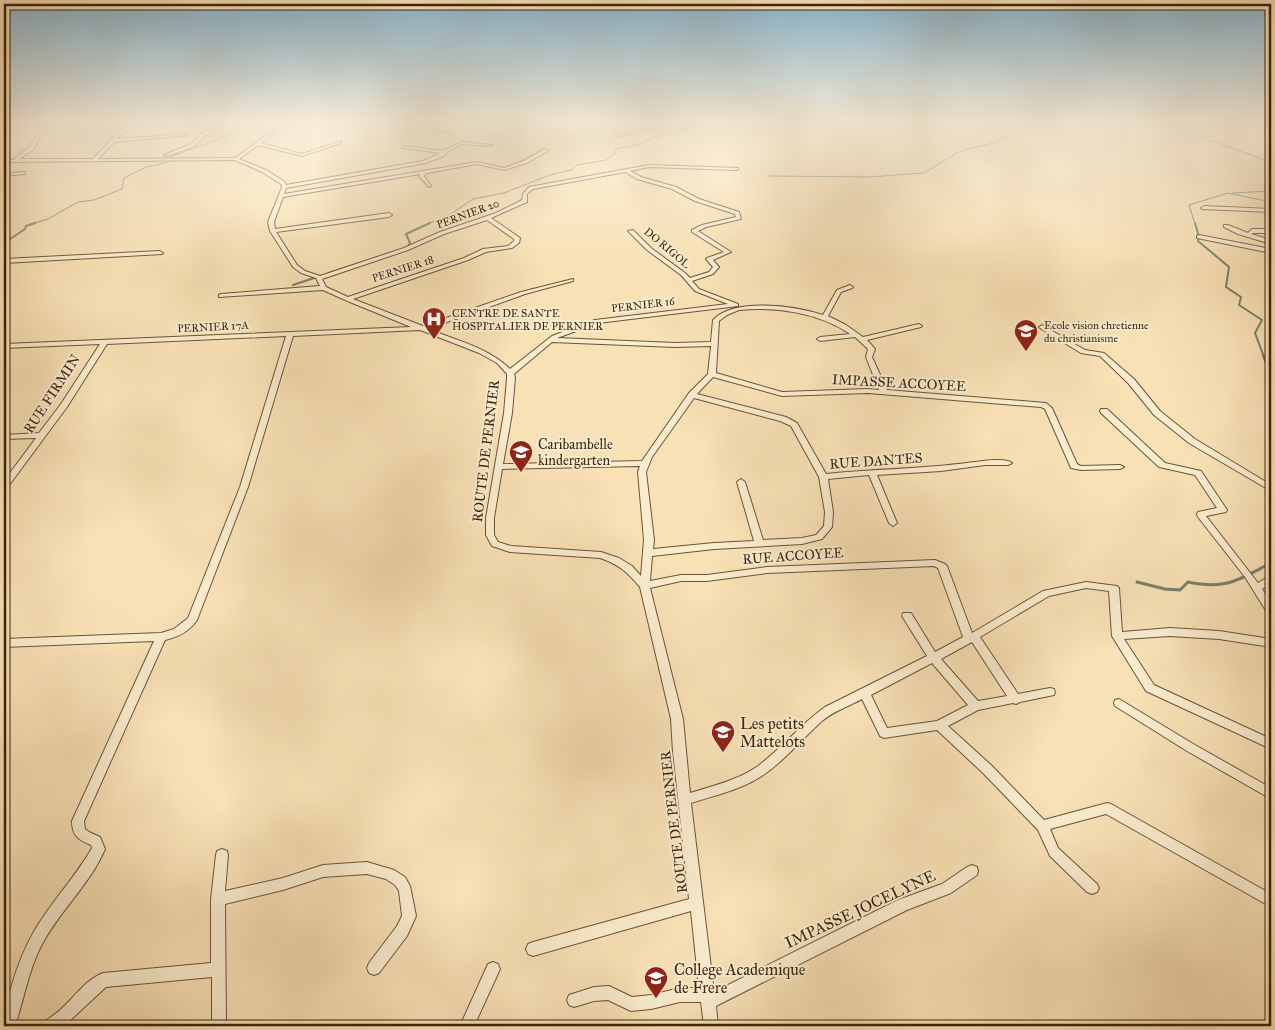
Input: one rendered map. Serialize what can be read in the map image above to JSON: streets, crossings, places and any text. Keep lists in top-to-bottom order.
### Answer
{
  "streets": {
    "street": [
      "PERNIER 20",
      "DO RIGOL",
      "PERNIER 18",
      "PERNIER 16",
      "PERNIER 17A",
      "IMPASSE ACCOYEE",
      "RUE FIRMIN",
      "ROUTE DE PERNIER",
      "RUE DANTES",
      "RUE ACCOYEE",
      "IMPASSE JOCELYNE"
    ]
  },
  "crossings": [
    ["PERNIER 20", "PERNIER 18"],
    ["DO RIGOL", "PERNIER 16"],
    ["PERNIER 18", "ROUTE DE PERNIER"],
    ["PERNIER 16", "ROUTE DE PERNIER"],
    ["PERNIER 17A", "RUE FIRMIN"],
    ["PERNIER 17A", "ROUTE DE PERNIER"],
    ["ROUTE DE PERNIER", "RUE ACCOYEE"],
    ["ROUTE DE PERNIER", "IMPASSE JOCELYNE"]
  ],
  "places": {
    "hospital": ["CENTRE DE SANTE HOSPITALIER DE PERNIER"],
    "school or university": [
      "Ecole vision chretienne du christianisme",
      "Caribambelle kindergarten",
      "Les petits Mattelots",
      "College Academique de Frere"
    ]
  }
}
